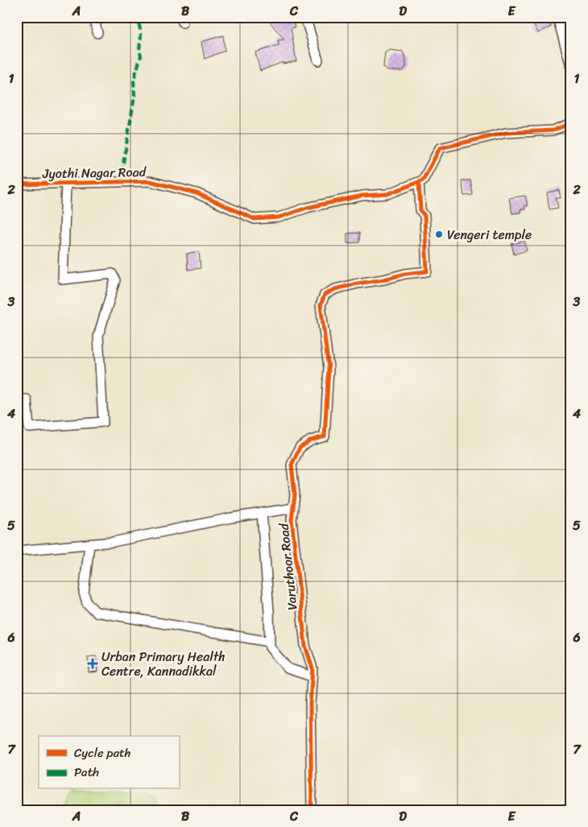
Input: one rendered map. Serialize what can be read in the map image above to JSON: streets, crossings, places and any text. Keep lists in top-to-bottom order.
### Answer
{
  "streets": {
    "street": ["Jyothi Nagar Road", "Varuthoor Road"]
  },
  "crossings": [
    ["Jyothi Nagar Road", "Varuthoor Road"]
  ],
  "places": {
    "other": ["Vengeri temple"],
    "health": ["Urban Primary Health Centre, Kannadikkal"]
  },
  "legend": ["Cycle path", "Path"],
  "grid": {
    "columns": [
      "A",
      "B",
      "C",
      "D",
      "E"
    ],
    "rows": [
      "1",
      "2",
      "3",
      "4",
      "5",
      "6",
      "7"
    ]
  }
}
